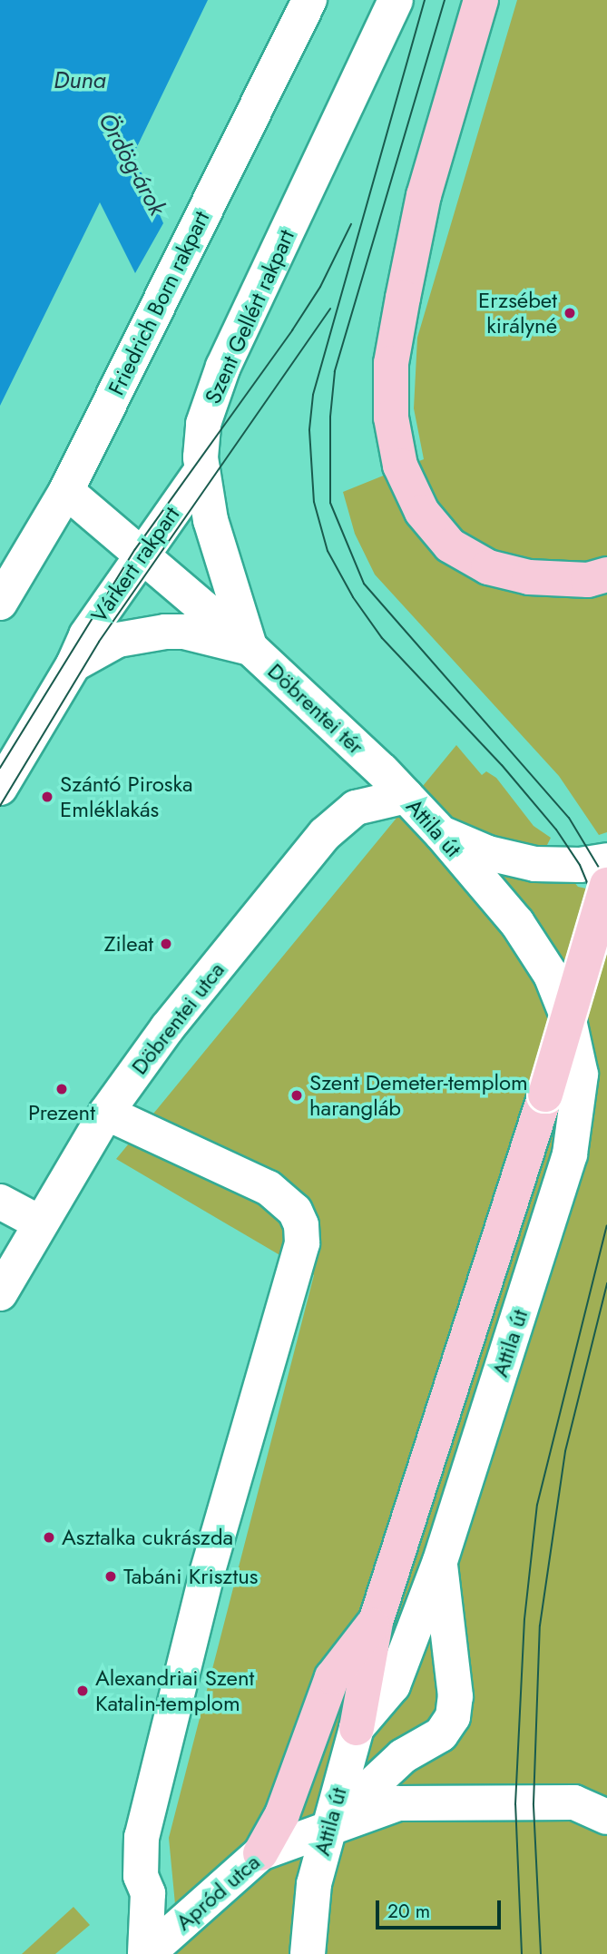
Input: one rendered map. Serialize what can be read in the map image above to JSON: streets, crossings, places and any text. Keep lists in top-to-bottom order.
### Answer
{
  "streets": {
    "main road": [
      "Friedrich Born rakpart",
      "Szent Gellért rakpart",
      "Várkert rakpart",
      "Döbrentei tér",
      "Attila út",
      "Döbrentei utca",
      "Apród utca"
    ]
  },
  "crossings": [
    ["Friedrich Born rakpart", "Döbrentei tér"],
    ["Szent Gellért rakpart", "Várkert rakpart"],
    ["Szent Gellért rakpart", "Döbrentei tér"],
    ["Várkert rakpart", "Döbrentei tér"],
    ["Döbrentei tér", "Attila út"],
    ["Attila út", "Döbrentei utca"],
    ["Attila út", "Apród utca"]
  ],
  "water": ["Duna", "Ördög-árok"],
  "places": [
    "Erzsébet királyné",
    "Szántó Piroska Emléklakás",
    "Zileat",
    "Prezent",
    "Szent Demeter-templom harangláb",
    "Asztalka cukrászda",
    "Tabáni Krisztus",
    "Alexandriai Szent Katalin-templom"
  ],
  "scale_bar": "20 m"
}
